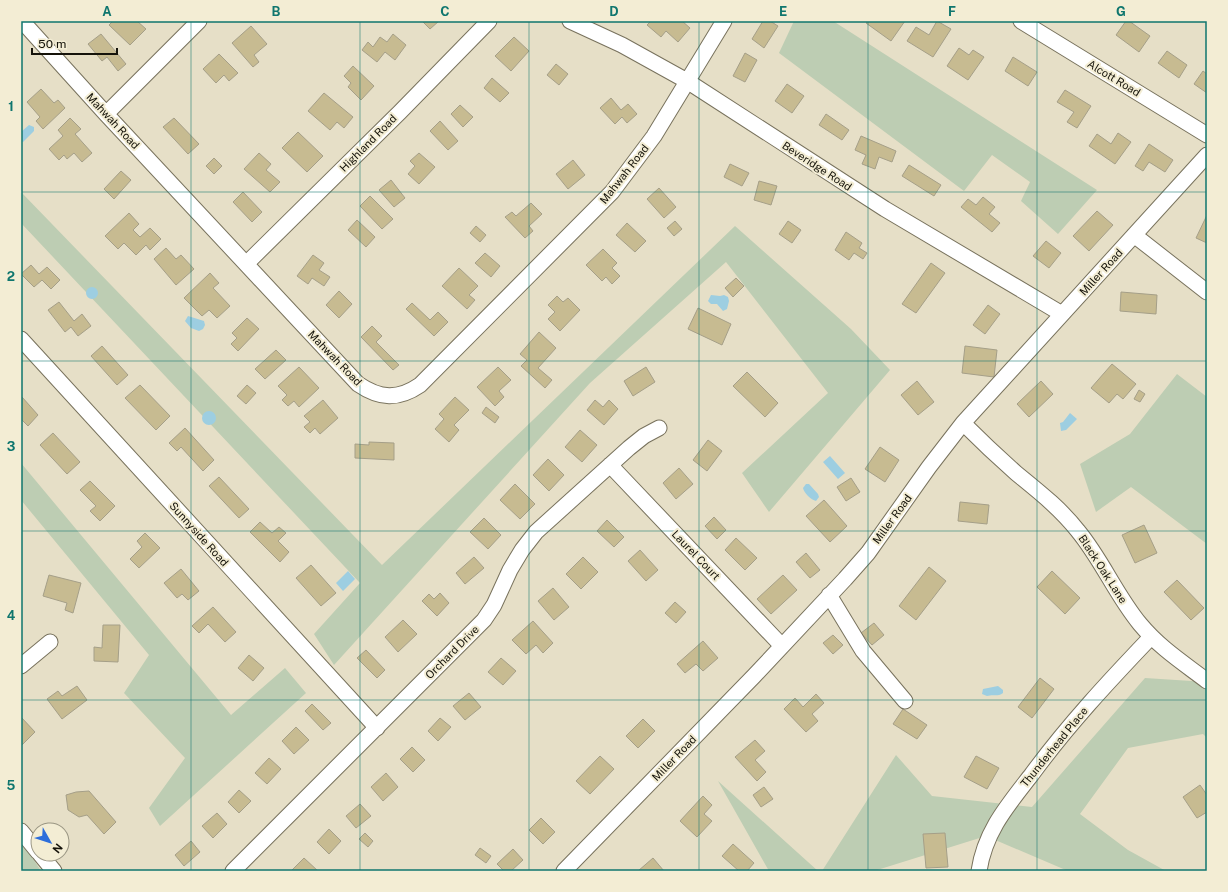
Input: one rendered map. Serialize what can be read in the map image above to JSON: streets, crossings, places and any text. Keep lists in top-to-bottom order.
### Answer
{
  "streets": {
    "street": [
      "Alcott Road",
      "Mahwah Road",
      "Highland Road",
      "Beveridge Road",
      "Miller Road",
      "Sunnyside Road",
      "Laurel Court",
      "Black Oak Lane",
      "Orchard Drive",
      "Thunderhead Place"
    ]
  },
  "crossings": [
    ["Mahwah Road", "Highland Road"],
    ["Mahwah Road", "Beveridge Road"],
    ["Beveridge Road", "Miller Road"],
    ["Miller Road", "Laurel Court"],
    ["Miller Road", "Black Oak Lane"],
    ["Sunnyside Road", "Orchard Drive"],
    ["Laurel Court", "Orchard Drive"],
    ["Black Oak Lane", "Thunderhead Place"]
  ],
  "scale_bar": "50 m",
  "north": "bottom right",
  "grid": {
    "columns": [
      "A",
      "B",
      "C",
      "D",
      "E",
      "F",
      "G"
    ],
    "rows": [
      "1",
      "2",
      "3",
      "4",
      "5"
    ]
  }
}
